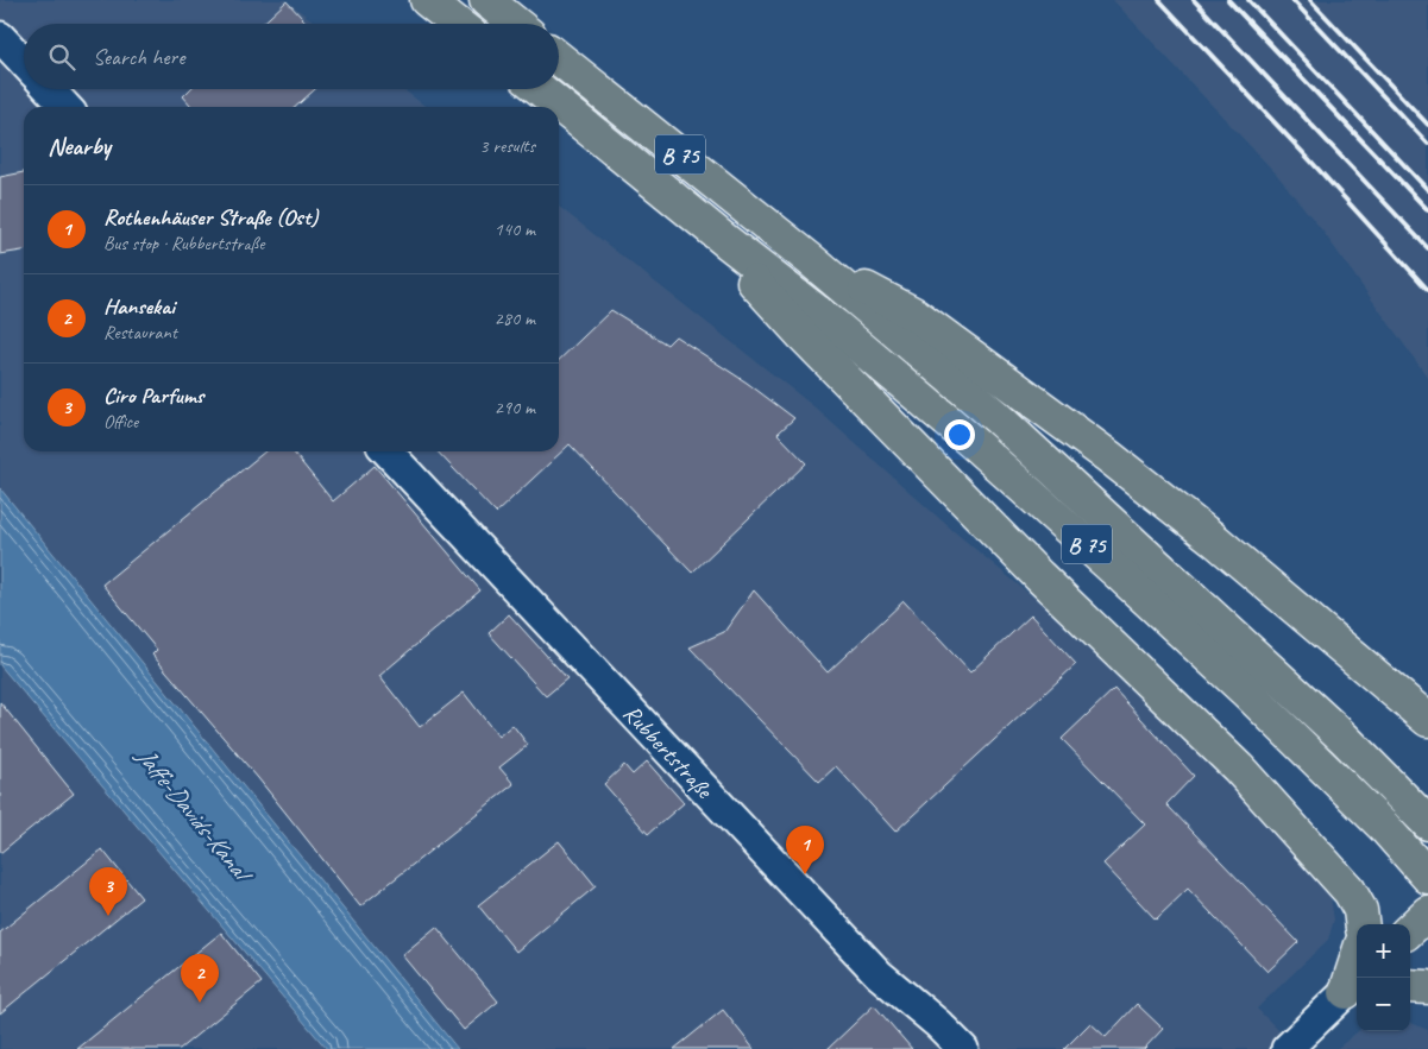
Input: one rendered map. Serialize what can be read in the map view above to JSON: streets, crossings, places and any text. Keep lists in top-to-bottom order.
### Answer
{
  "streets": {
    "highway": ["B 75"],
    "street": ["Rubbertstraße"]
  },
  "water": ["Jaffe-Davids-Kanal"],
  "page": {
    "search": "Search here",
    "heading": ["Nearby", "3 results"],
    "list": [
      {
        "mark": "1",
        "name": "Rothenhäuser Straße (Ost)",
        "note": "Bus stop · Rubbertstraße",
        "value": "140 m"
      },
      {
        "mark": "2",
        "name": "Hansekai",
        "note": "Restaurant",
        "value": "280 m"
      },
      {
        "mark": "3",
        "name": "Ciro Parfums",
        "note": "Office",
        "value": "290 m"
      }
    ],
    "pins": ["1", "3", "2"],
    "map_buttons": ["+", "−"]
  }
}
